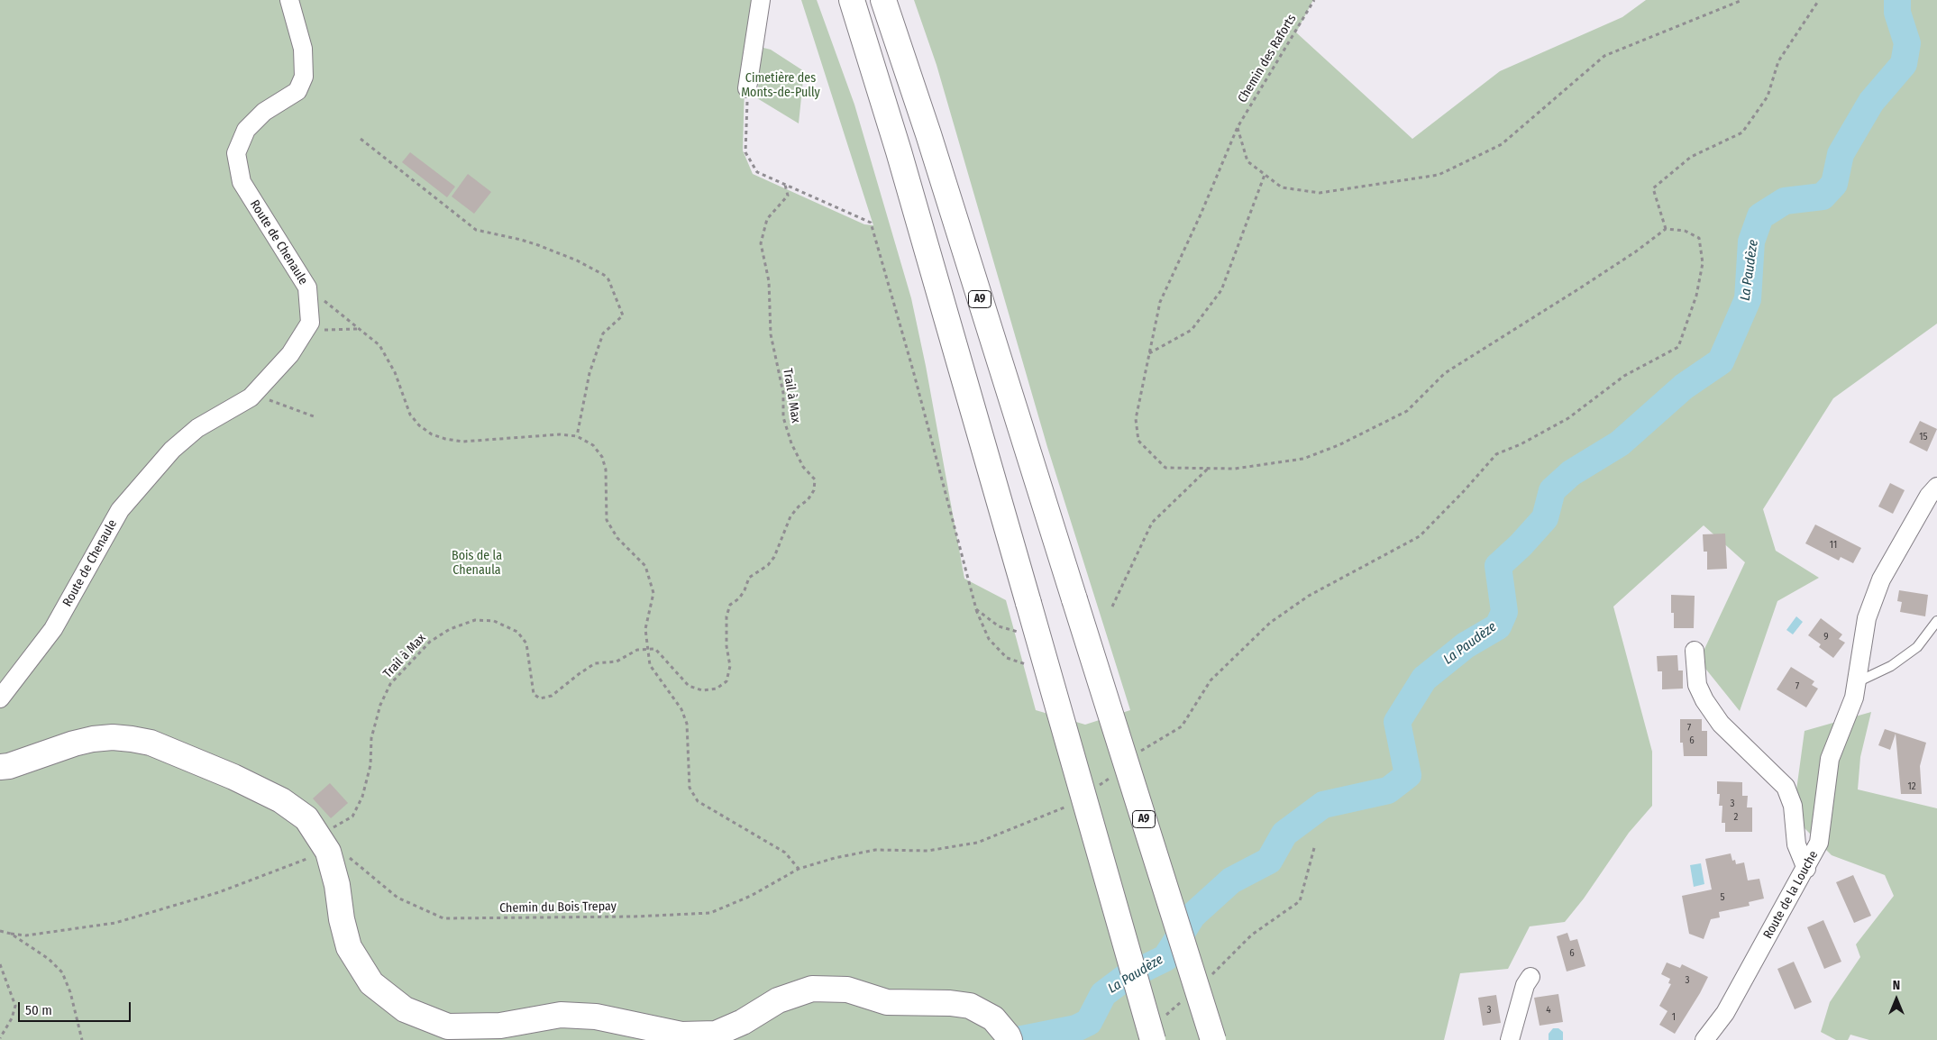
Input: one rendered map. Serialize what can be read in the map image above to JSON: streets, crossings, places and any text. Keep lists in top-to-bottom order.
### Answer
{
  "streets": {
    "main road": ["A9"],
    "street": ["Route de Chenaule", "Route de la Louche"],
    "path": ["Chemin des Raforts", "Trail à Max", "Chemin du Bois Trepay"]
  },
  "crossings": [
    ["Trail à Max", "Chemin du Bois Trepay"]
  ],
  "water": ["La Paudèze"],
  "parks": ["Cimetière des Monts-de-Pully", "Bois de la Chenaula"],
  "house_numbers": [
    "15",
    "11",
    "9",
    "7",
    "7",
    "6",
    "12",
    "3",
    "2",
    "5",
    "6",
    "3",
    "3",
    "4",
    "1"
  ],
  "scale_bar": "50 m",
  "north": "top"
}
